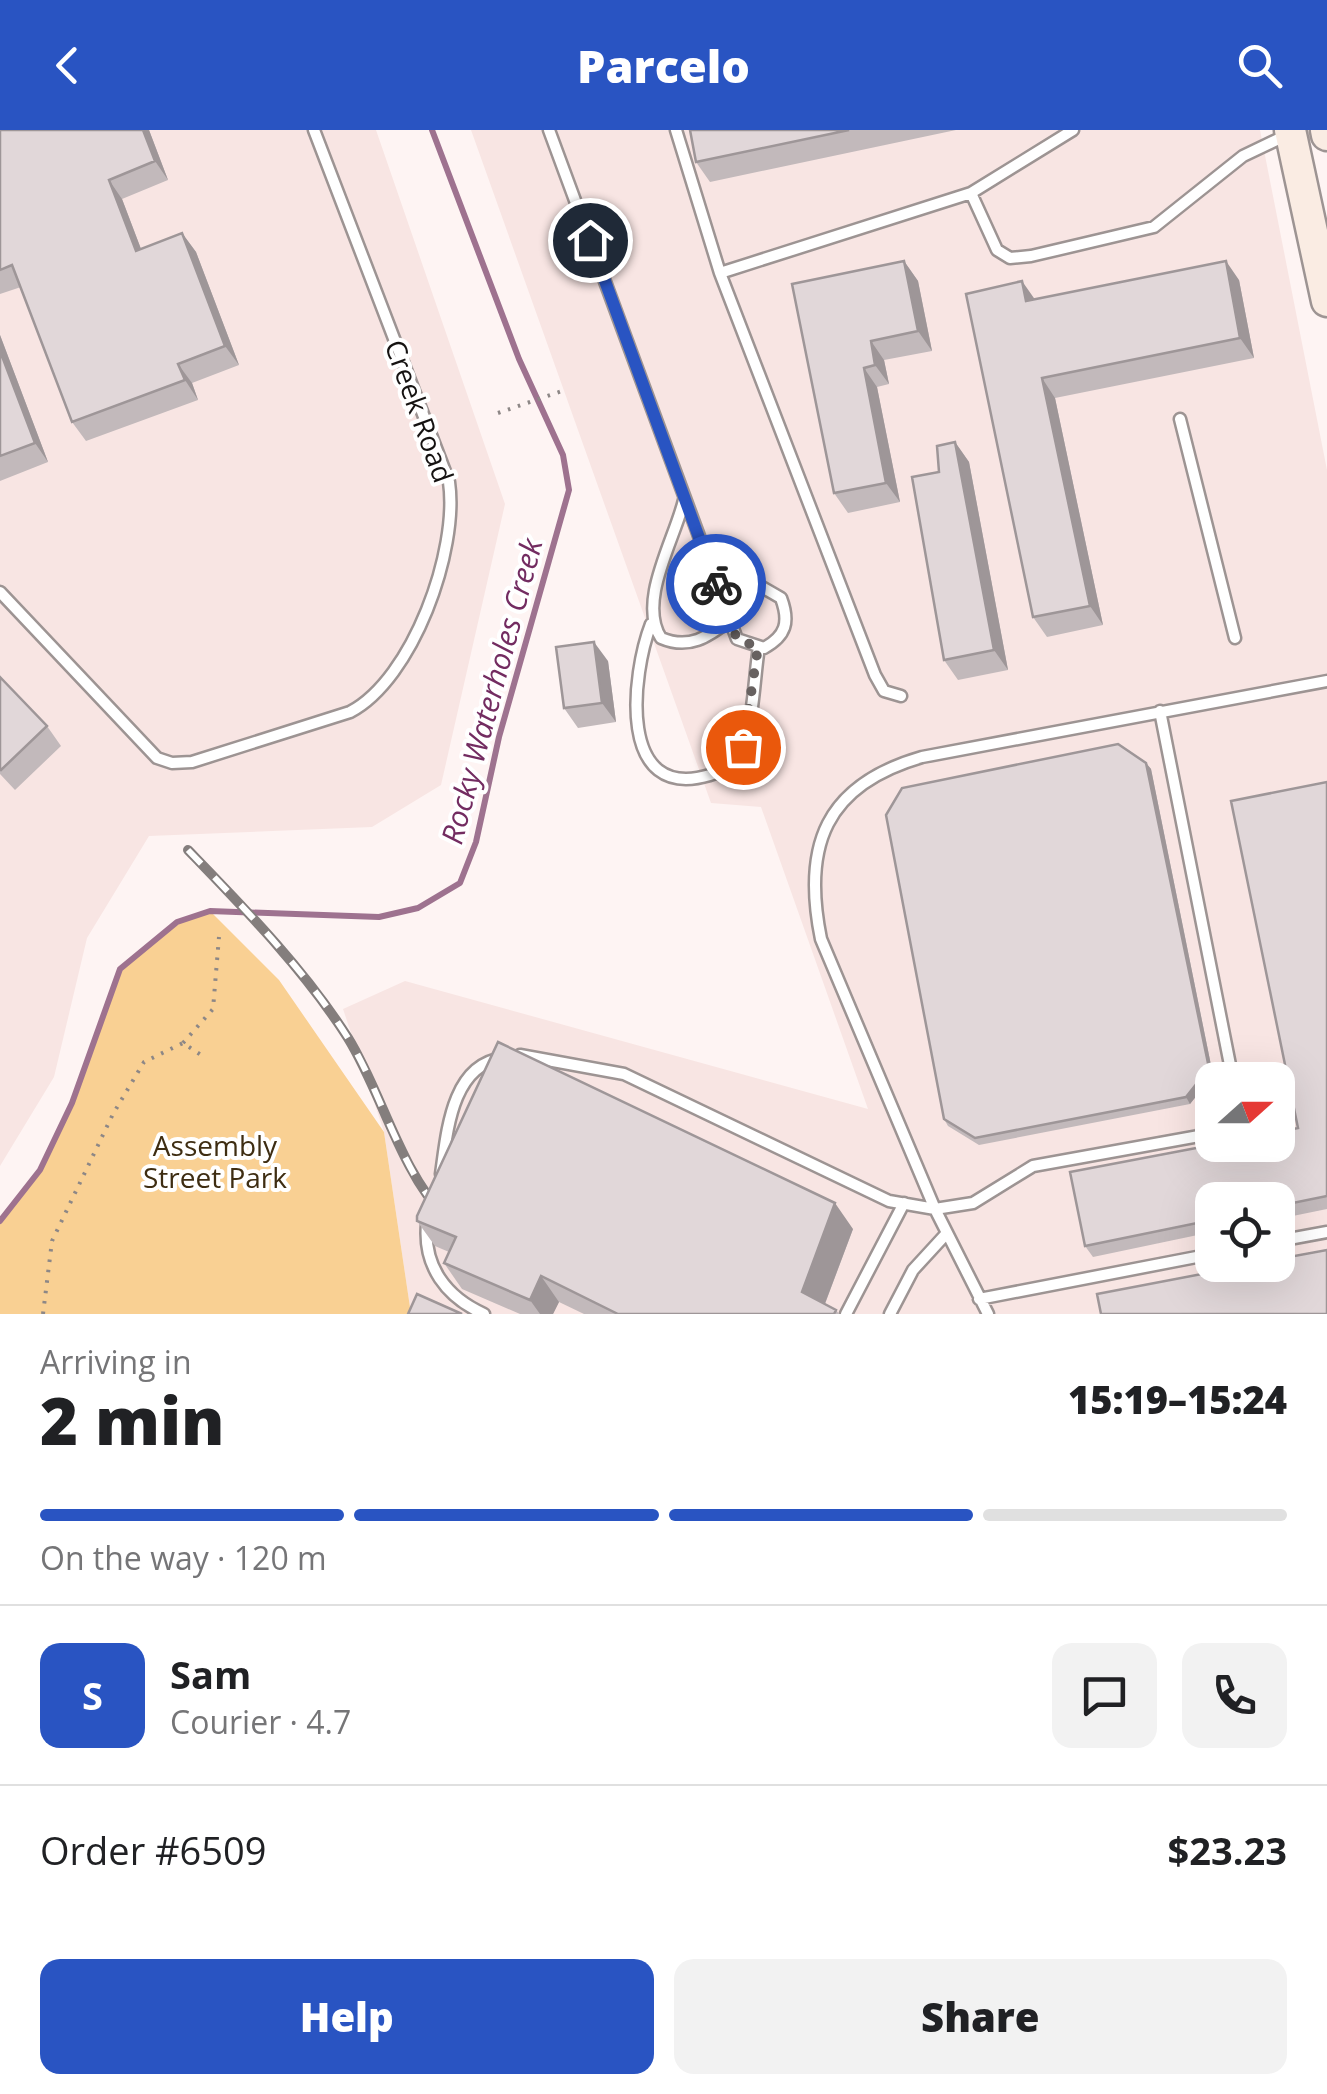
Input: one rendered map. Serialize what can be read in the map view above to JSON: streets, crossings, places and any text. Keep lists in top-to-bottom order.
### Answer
{
  "streets": {
    "lane": ["Creek Road"]
  },
  "water": ["Rocky Waterholes Creek"],
  "parks": ["Assembly Street Park"],
  "north": "right",
  "page": {
    "header": "Parcelo",
    "heading": ["2 min", "Arriving in", "15:19–15:24"],
    "panel": [
      "Sam",
      "Courier · 4.7",
      "Order #6509",
      "$23.23"
    ],
    "bar": "On the way · 120 m",
    "round": "S",
    "buttons": ["Help", "Share"]
  }
}
